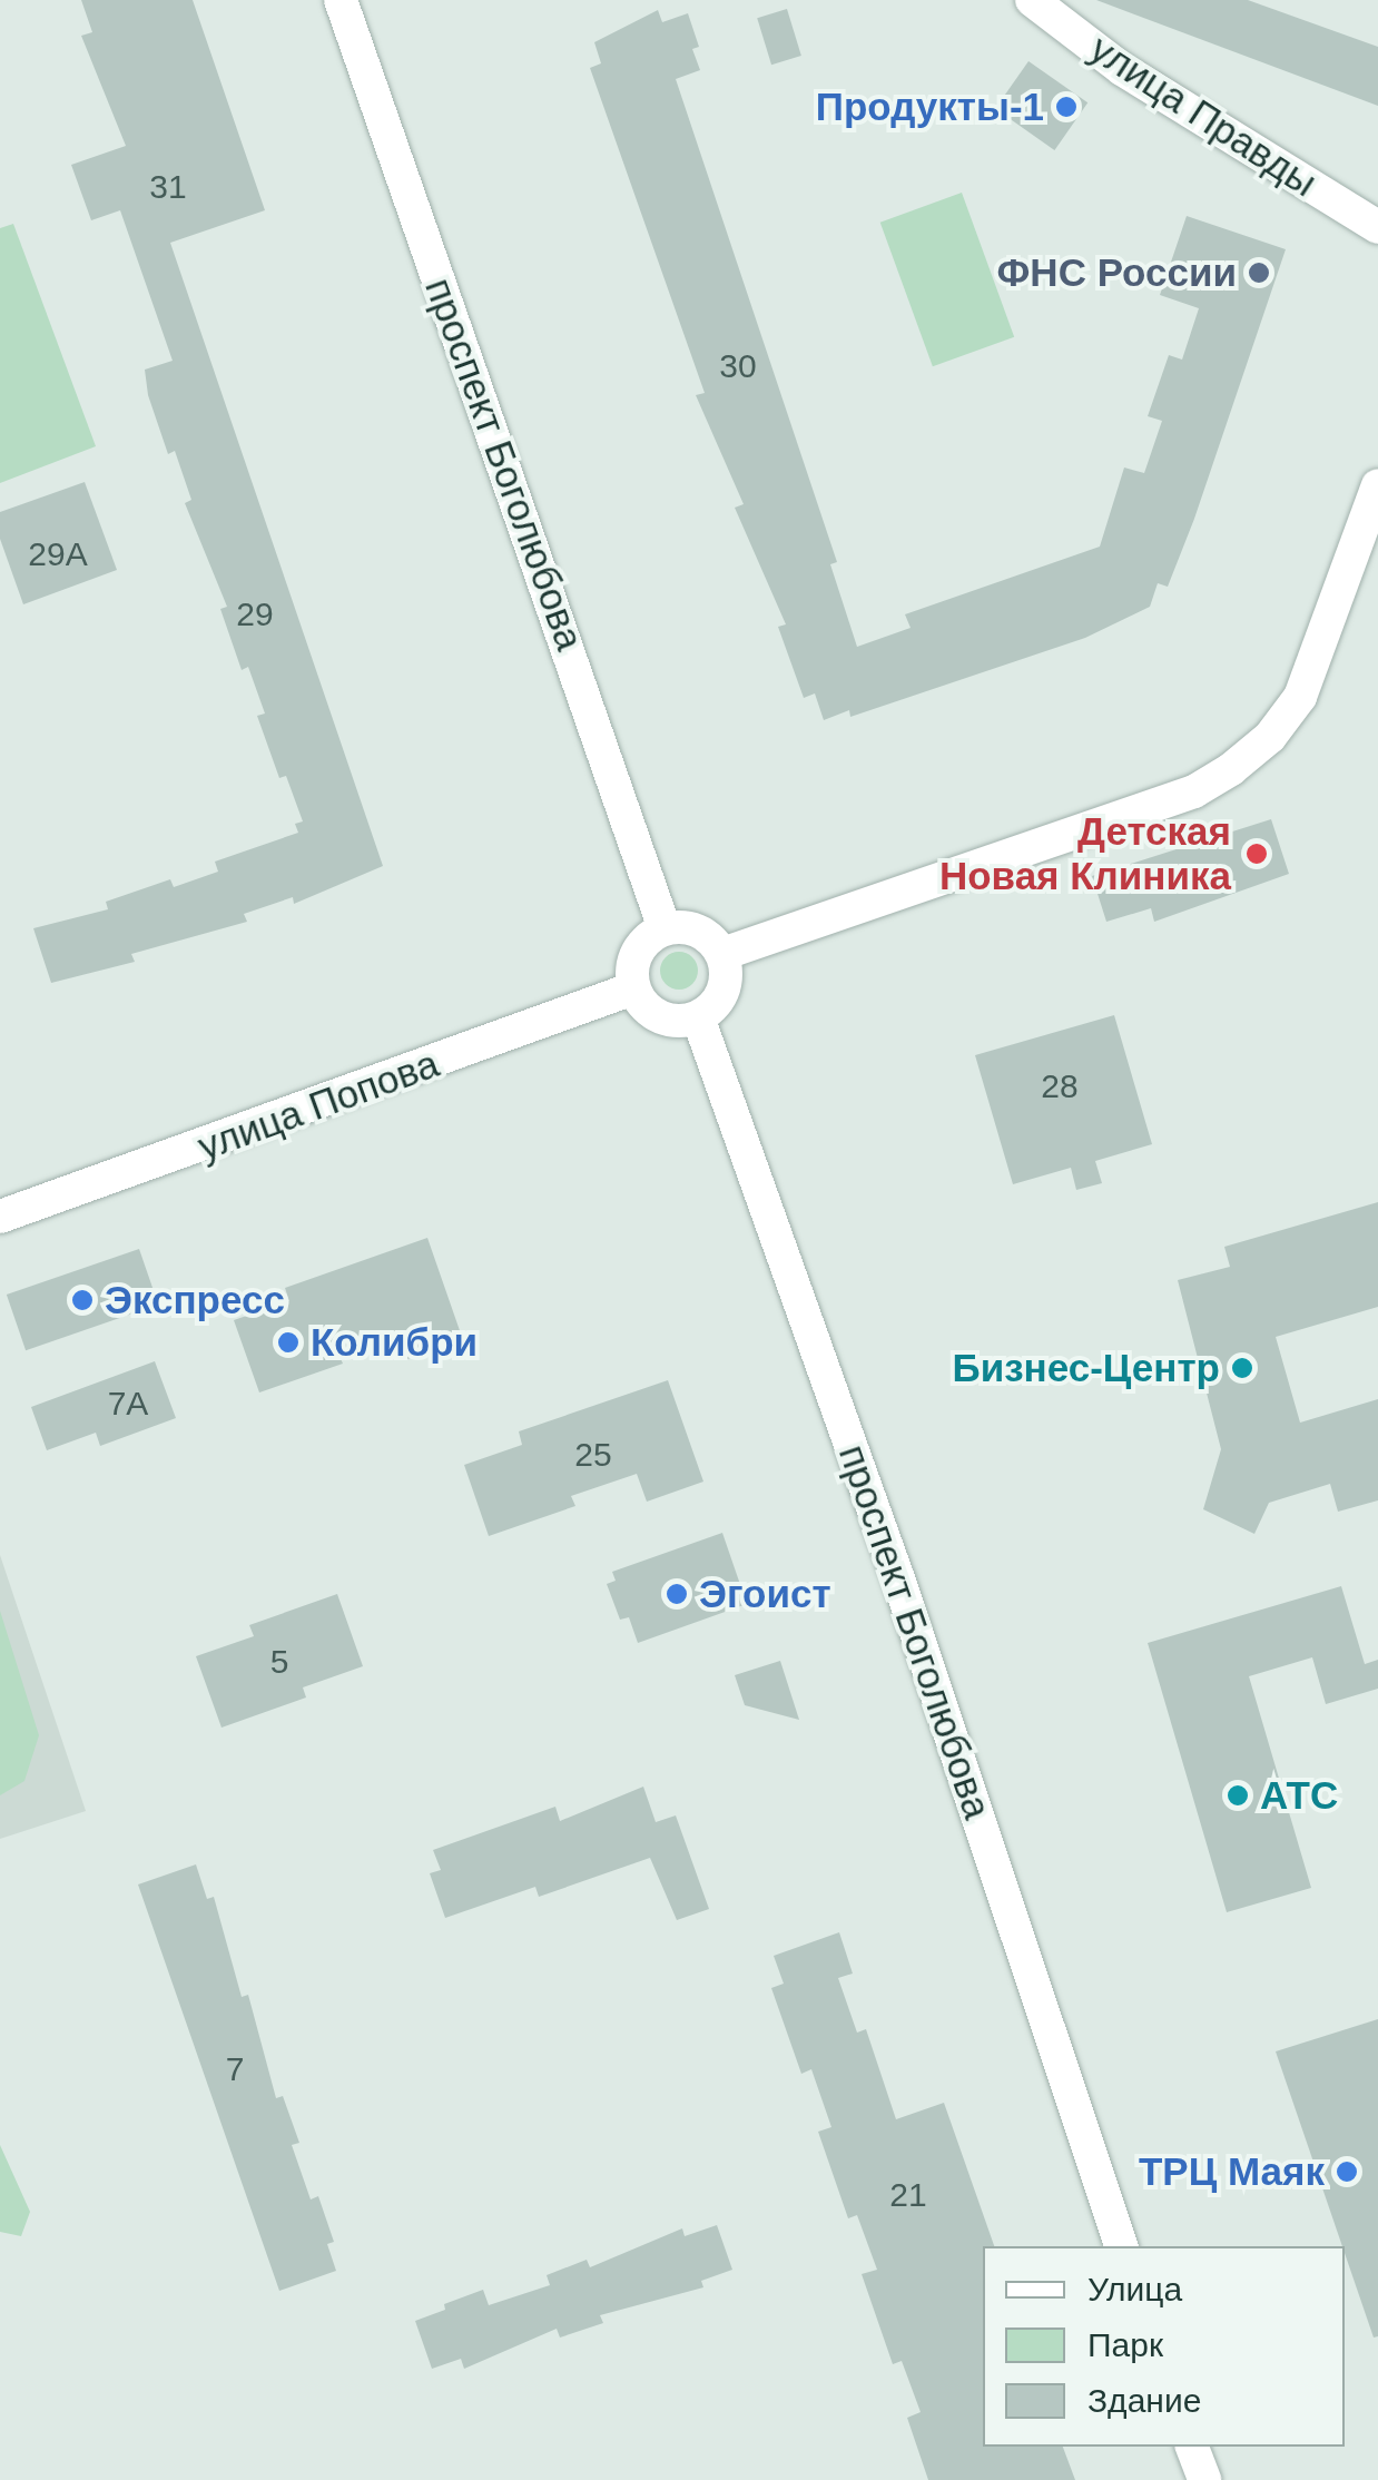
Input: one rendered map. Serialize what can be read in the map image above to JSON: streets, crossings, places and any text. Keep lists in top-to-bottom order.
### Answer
{
  "streets": {
    "main road": ["улица Правды", "проспект Боголюбова", "улица Попова"]
  },
  "crossings": [
    ["проспект Боголюбова", "улица Попова"]
  ],
  "places": [
    "Продукты-1",
    "ФНС России",
    "Детская Новая Клиника",
    "Экспресс",
    "Колибри",
    "Бизнес-Центр",
    "Эгоист",
    "АТС",
    "ТРЦ Маяк"
  ],
  "house_numbers": [
    "31",
    "30",
    "29А",
    "29",
    "28",
    "7А",
    "25",
    "5",
    "7",
    "21"
  ],
  "legend": ["Улица", "Парк", "Здание"]
}
